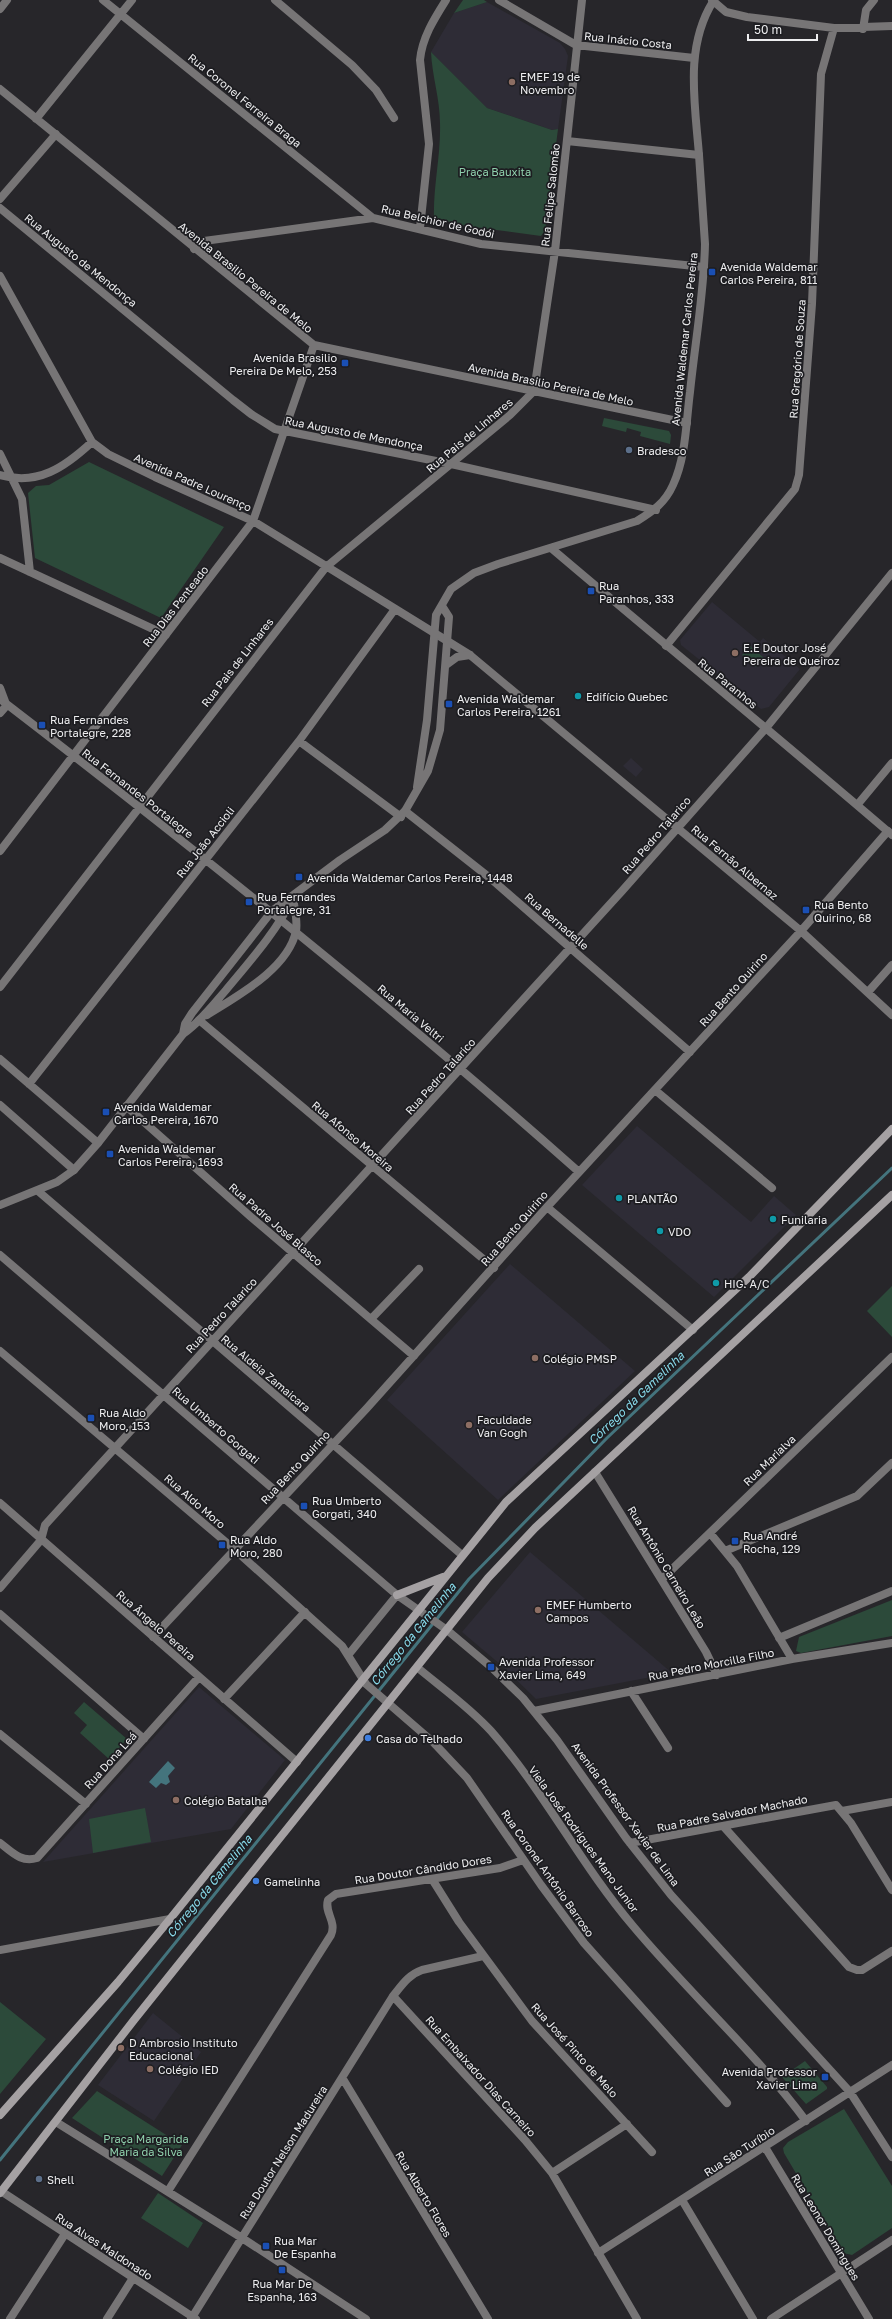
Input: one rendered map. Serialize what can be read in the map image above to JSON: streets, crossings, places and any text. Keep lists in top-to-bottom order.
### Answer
{
  "streets": {
    "street": [
      "Rua Inácio Costa",
      "Rua Coronel Ferreira Braga",
      "Rua Felipe Salomão",
      "Rua Belchior de Godói",
      "Rua Augusto de Mendonça",
      "Avenida Brasilio Pereira de Melo",
      "Avenida Waldemar Carlos Pereira",
      "Rua Gregório de Souza",
      "Rua Pais de Linhares",
      "Avenida Padre Lourenço",
      "Rua Dias Penteado",
      "Rua Paranhos",
      "Rua Fernandes Portalegre",
      "Rua Pedro Talarico",
      "Rua João Accioli",
      "Rua Fernão Albernaz",
      "Rua Bernadelle",
      "Rua Bento Quirino",
      "Rua Maria Veltri",
      "Rua Afonso Moreira",
      "Rua Padre José Blasco",
      "Rua Aldeia Zamaicara",
      "Rua Umberto Gorgati",
      "Rua Marialva",
      "Rua Aldo Moro",
      "Rua Antônio Carneiro Leão",
      "Rua Ângelo Pereira",
      "Rua Pedro Morcilla Filho",
      "Rua Dona Leá",
      "Rua Padre Salvador Machado",
      "Avenida Professor Xavier de Lima",
      "Viela José Rodrigues Mano Junior",
      "Rua Doutor Cândido Dores",
      "Rua Coronel Antônio Barroso",
      "Rua José Pinto de Melo",
      "Rua Embaixador Dias Carneiro",
      "Rua São Turíbio",
      "Rua Doutor Nelson Madureira",
      "Rua Alberto Flores",
      "Rua Leonor Domingues",
      "Rua Alves Maldonado"
    ]
  },
  "crossings": [
    ["Rua Inácio Costa", "Rua Felipe Salomão"],
    ["Rua Inácio Costa", "Avenida Waldemar Carlos Pereira"],
    ["Rua Coronel Ferreira Braga", "Rua Belchior de Godói"],
    ["Rua Felipe Salomão", "Rua Belchior de Godói"],
    ["Rua Felipe Salomão", "Avenida Brasilio Pereira de Melo"],
    ["Rua Felipe Salomão", "Rua Pais de Linhares"],
    ["Rua Belchior de Godói", "Avenida Brasilio Pereira de Melo"],
    ["Rua Belchior de Godói", "Avenida Waldemar Carlos Pereira"],
    ["Rua Augusto de Mendonça", "Avenida Waldemar Carlos Pereira"],
    ["Rua Augusto de Mendonça", "Rua Pais de Linhares"],
    ["Rua Augusto de Mendonça", "Rua Dias Penteado"],
    ["Avenida Brasilio Pereira de Melo", "Avenida Waldemar Carlos Pereira"],
    ["Avenida Brasilio Pereira de Melo", "Rua Pais de Linhares"],
    ["Avenida Brasilio Pereira de Melo", "Rua Dias Penteado"],
    ["Avenida Waldemar Carlos Pereira", "Avenida Padre Lourenço"],
    ["Avenida Waldemar Carlos Pereira", "Rua Paranhos"],
    ["Avenida Waldemar Carlos Pereira", "Rua Fernandes Portalegre"],
    ["Avenida Waldemar Carlos Pereira", "Rua Fernão Albernaz"],
    ["Avenida Waldemar Carlos Pereira", "Rua Bernadelle"],
    ["Avenida Waldemar Carlos Pereira", "Rua Maria Veltri"],
    ["Avenida Waldemar Carlos Pereira", "Rua Afonso Moreira"],
    ["Avenida Waldemar Carlos Pereira", "Rua Padre José Blasco"],
    ["Avenida Waldemar Carlos Pereira", "Rua Aldeia Zamaicara"],
    ["Rua Gregório de Souza", "Rua Paranhos"],
    ["Rua Pais de Linhares", "Avenida Padre Lourenço"],
    ["Rua Pais de Linhares", "Rua Fernandes Portalegre"],
    ["Avenida Padre Lourenço", "Rua Dias Penteado"],
    ["Avenida Padre Lourenço", "Rua João Accioli"],
    ["Avenida Padre Lourenço", "Rua Fernão Albernaz"],
    ["Rua Dias Penteado", "Rua Fernandes Portalegre"],
    ["Rua Paranhos", "Rua Pedro Talarico"],
    ["Rua Paranhos", "Rua Bento Quirino"],
    ["Rua Fernandes Portalegre", "Rua João Accioli"],
    ["Rua Fernandes Portalegre", "Rua Maria Veltri"],
    ["Rua Pedro Talarico", "Rua Fernão Albernaz"],
    ["Rua Pedro Talarico", "Rua Bernadelle"],
    ["Rua Pedro Talarico", "Rua Maria Veltri"],
    ["Rua Pedro Talarico", "Rua Afonso Moreira"],
    ["Rua Pedro Talarico", "Rua Padre José Blasco"],
    ["Rua Pedro Talarico", "Rua Aldeia Zamaicara"],
    ["Rua Pedro Talarico", "Rua Umberto Gorgati"],
    ["Rua Pedro Talarico", "Rua Aldo Moro"],
    ["Rua Pedro Talarico", "Rua Ângelo Pereira"],
    ["Rua João Accioli", "Rua Bernadelle"],
    ["Rua Fernão Albernaz", "Rua Bento Quirino"],
    ["Rua Bernadelle", "Rua Bento Quirino"],
    ["Rua Bento Quirino", "Rua Maria Veltri"],
    ["Rua Bento Quirino", "Rua Afonso Moreira"],
    ["Rua Bento Quirino", "Rua Padre José Blasco"],
    ["Rua Bento Quirino", "Rua Aldeia Zamaicara"],
    ["Rua Bento Quirino", "Rua Umberto Gorgati"],
    ["Rua Bento Quirino", "Rua Aldo Moro"],
    ["Rua Bento Quirino", "Rua Ângelo Pereira"],
    ["Rua Umberto Gorgati", "Avenida Professor Xavier de Lima"],
    ["Rua Marialva", "Rua Antônio Carneiro Leão"],
    ["Rua Aldo Moro", "Rua Coronel Antônio Barroso"],
    ["Rua Antônio Carneiro Leão", "Rua Pedro Morcilla Filho"],
    ["Rua Ângelo Pereira", "Rua Dona Leá"],
    ["Rua Pedro Morcilla Filho", "Avenida Professor Xavier de Lima"],
    ["Rua Padre Salvador Machado", "Avenida Professor Xavier de Lima"],
    ["Avenida Professor Xavier de Lima", "Rua São Turíbio"],
    ["Viela José Rodrigues Mano Junior", "Rua São Turíbio"],
    ["Rua Doutor Cândido Dores", "Rua Coronel Antônio Barroso"],
    ["Rua Doutor Cândido Dores", "Rua José Pinto de Melo"],
    ["Rua José Pinto de Melo", "Rua Doutor Nelson Madureira"],
    ["Rua Embaixador Dias Carneiro", "Rua São Turíbio"],
    ["Rua Embaixador Dias Carneiro", "Rua Doutor Nelson Madureira"],
    ["Rua São Turíbio", "Rua Leonor Domingues"],
    ["Rua Doutor Nelson Madureira", "Rua Alberto Flores"],
    ["Rua Doutor Nelson Madureira", "Rua Alves Maldonado"]
  ],
  "water": ["Córrego da Gamelinha"],
  "parks": ["Praça Bauxita", "Praça Margarida Maria da Silva"],
  "places": {
    "other": [
      "EMEF 19 de Novembro",
      "Bradesco",
      "E.E Doutor José Pereira de Queiroz",
      "Edifício Quebec",
      "PLANTÃO",
      "Funilaria",
      "VDO",
      "HIG. A/C",
      "Colégio PMSP",
      "Faculdade Van Gogh",
      "EMEF Humberto Campos",
      "Casa do Telhado",
      "Colégio Batalha",
      "Gamelinha",
      "D Ambrosio Instituto Educacional",
      "Colégio IED",
      "Shell"
    ],
    "transit": [
      "Avenida Waldemar Carlos Pereira, 811",
      "Avenida Brasilio Pereira De Melo, 253",
      "Rua Paranhos, 333",
      "Avenida Waldemar Carlos Pereira, 1261",
      "Rua Fernandes Portalegre, 228",
      "Avenida Waldemar Carlos Pereira, 1448",
      "Rua Fernandes Portalegre, 31",
      "Rua Bento Quirino, 68",
      "Avenida Waldemar Carlos Pereira, 1670",
      "Avenida Waldemar Carlos Pereira, 1693",
      "Rua Aldo Moro, 153",
      "Rua Umberto Gorgati, 340",
      "Rua André Rocha, 129",
      "Rua Aldo Moro, 280",
      "Avenida Professor Xavier Lima, 649",
      "Avenida Professor Xavier Lima",
      "Rua Mar De Espanha",
      "Rua Mar De Espanha, 163"
    ]
  },
  "scale_bar": "50 m"
}
